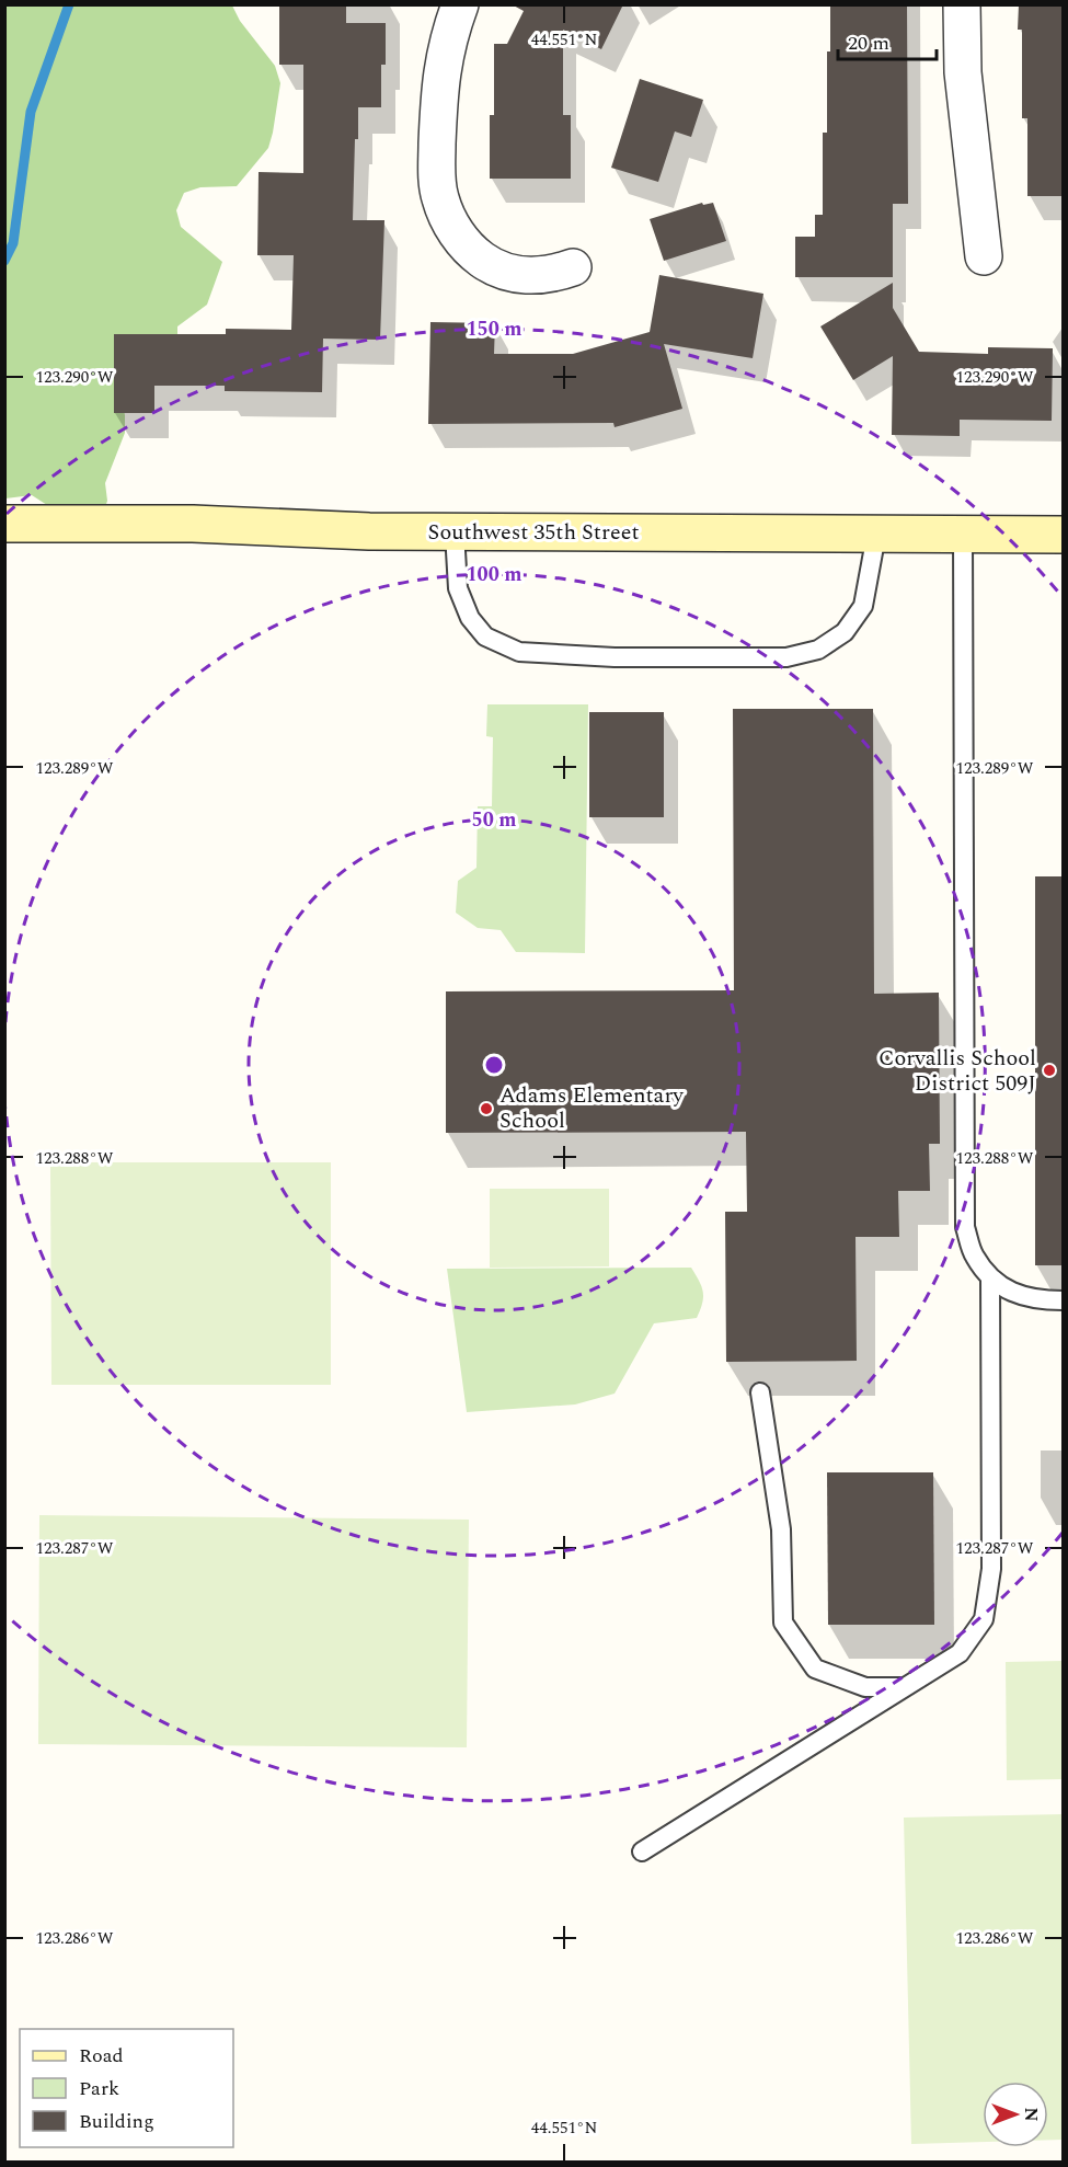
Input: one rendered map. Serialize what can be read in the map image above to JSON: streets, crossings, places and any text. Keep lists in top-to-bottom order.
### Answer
{
  "streets": {
    "street": ["Southwest 35th Street"]
  },
  "places": ["Corvallis School District 509J", "Adams Elementary School"],
  "legend": ["Road", "Park", "Building"],
  "scale_bar": "20 m",
  "north": "right",
  "coordinates": [
    "44.551°N",
    "123.290°W",
    "123.289°W",
    "123.288°W",
    "123.287°W",
    "123.286°W"
  ],
  "rings": ["150 m", "100 m", "50 m"]
}
